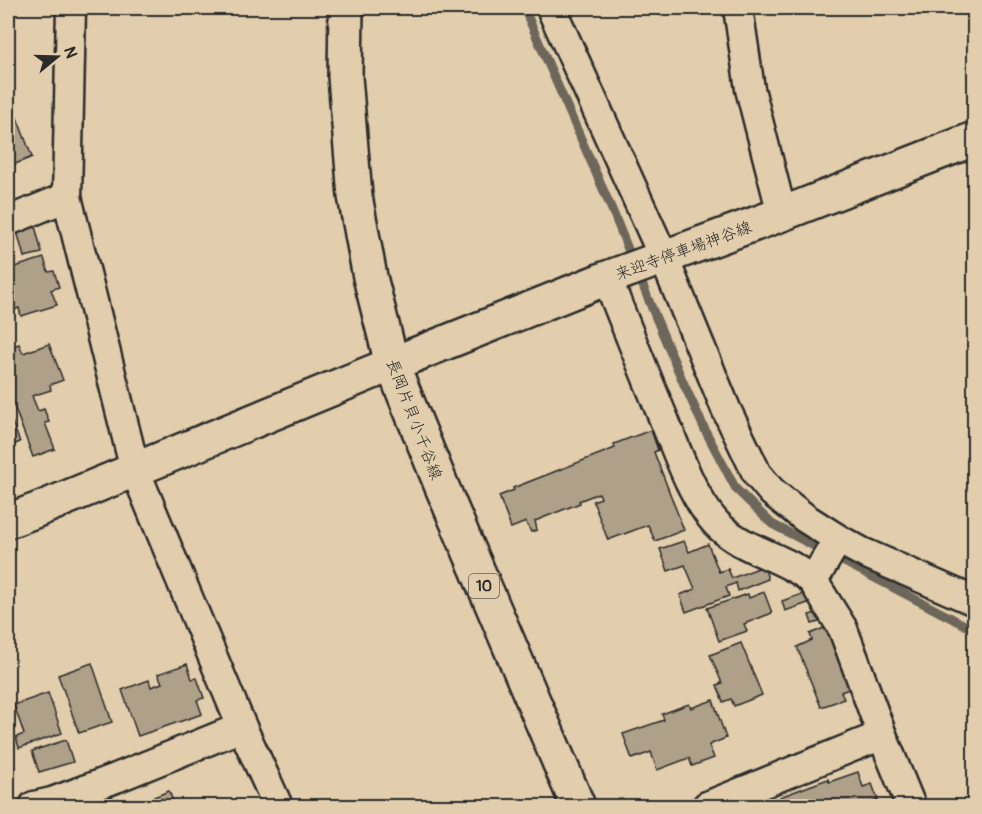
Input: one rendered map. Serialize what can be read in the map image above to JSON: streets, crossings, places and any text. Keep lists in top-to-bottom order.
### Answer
{
  "streets": {
    "main road": ["来迎寺停車場神谷線", "長岡片貝小千谷線", "10"]
  },
  "crossings": [
    ["来迎寺停車場神谷線", "長岡片貝小千谷線"]
  ],
  "north": "right"
}
